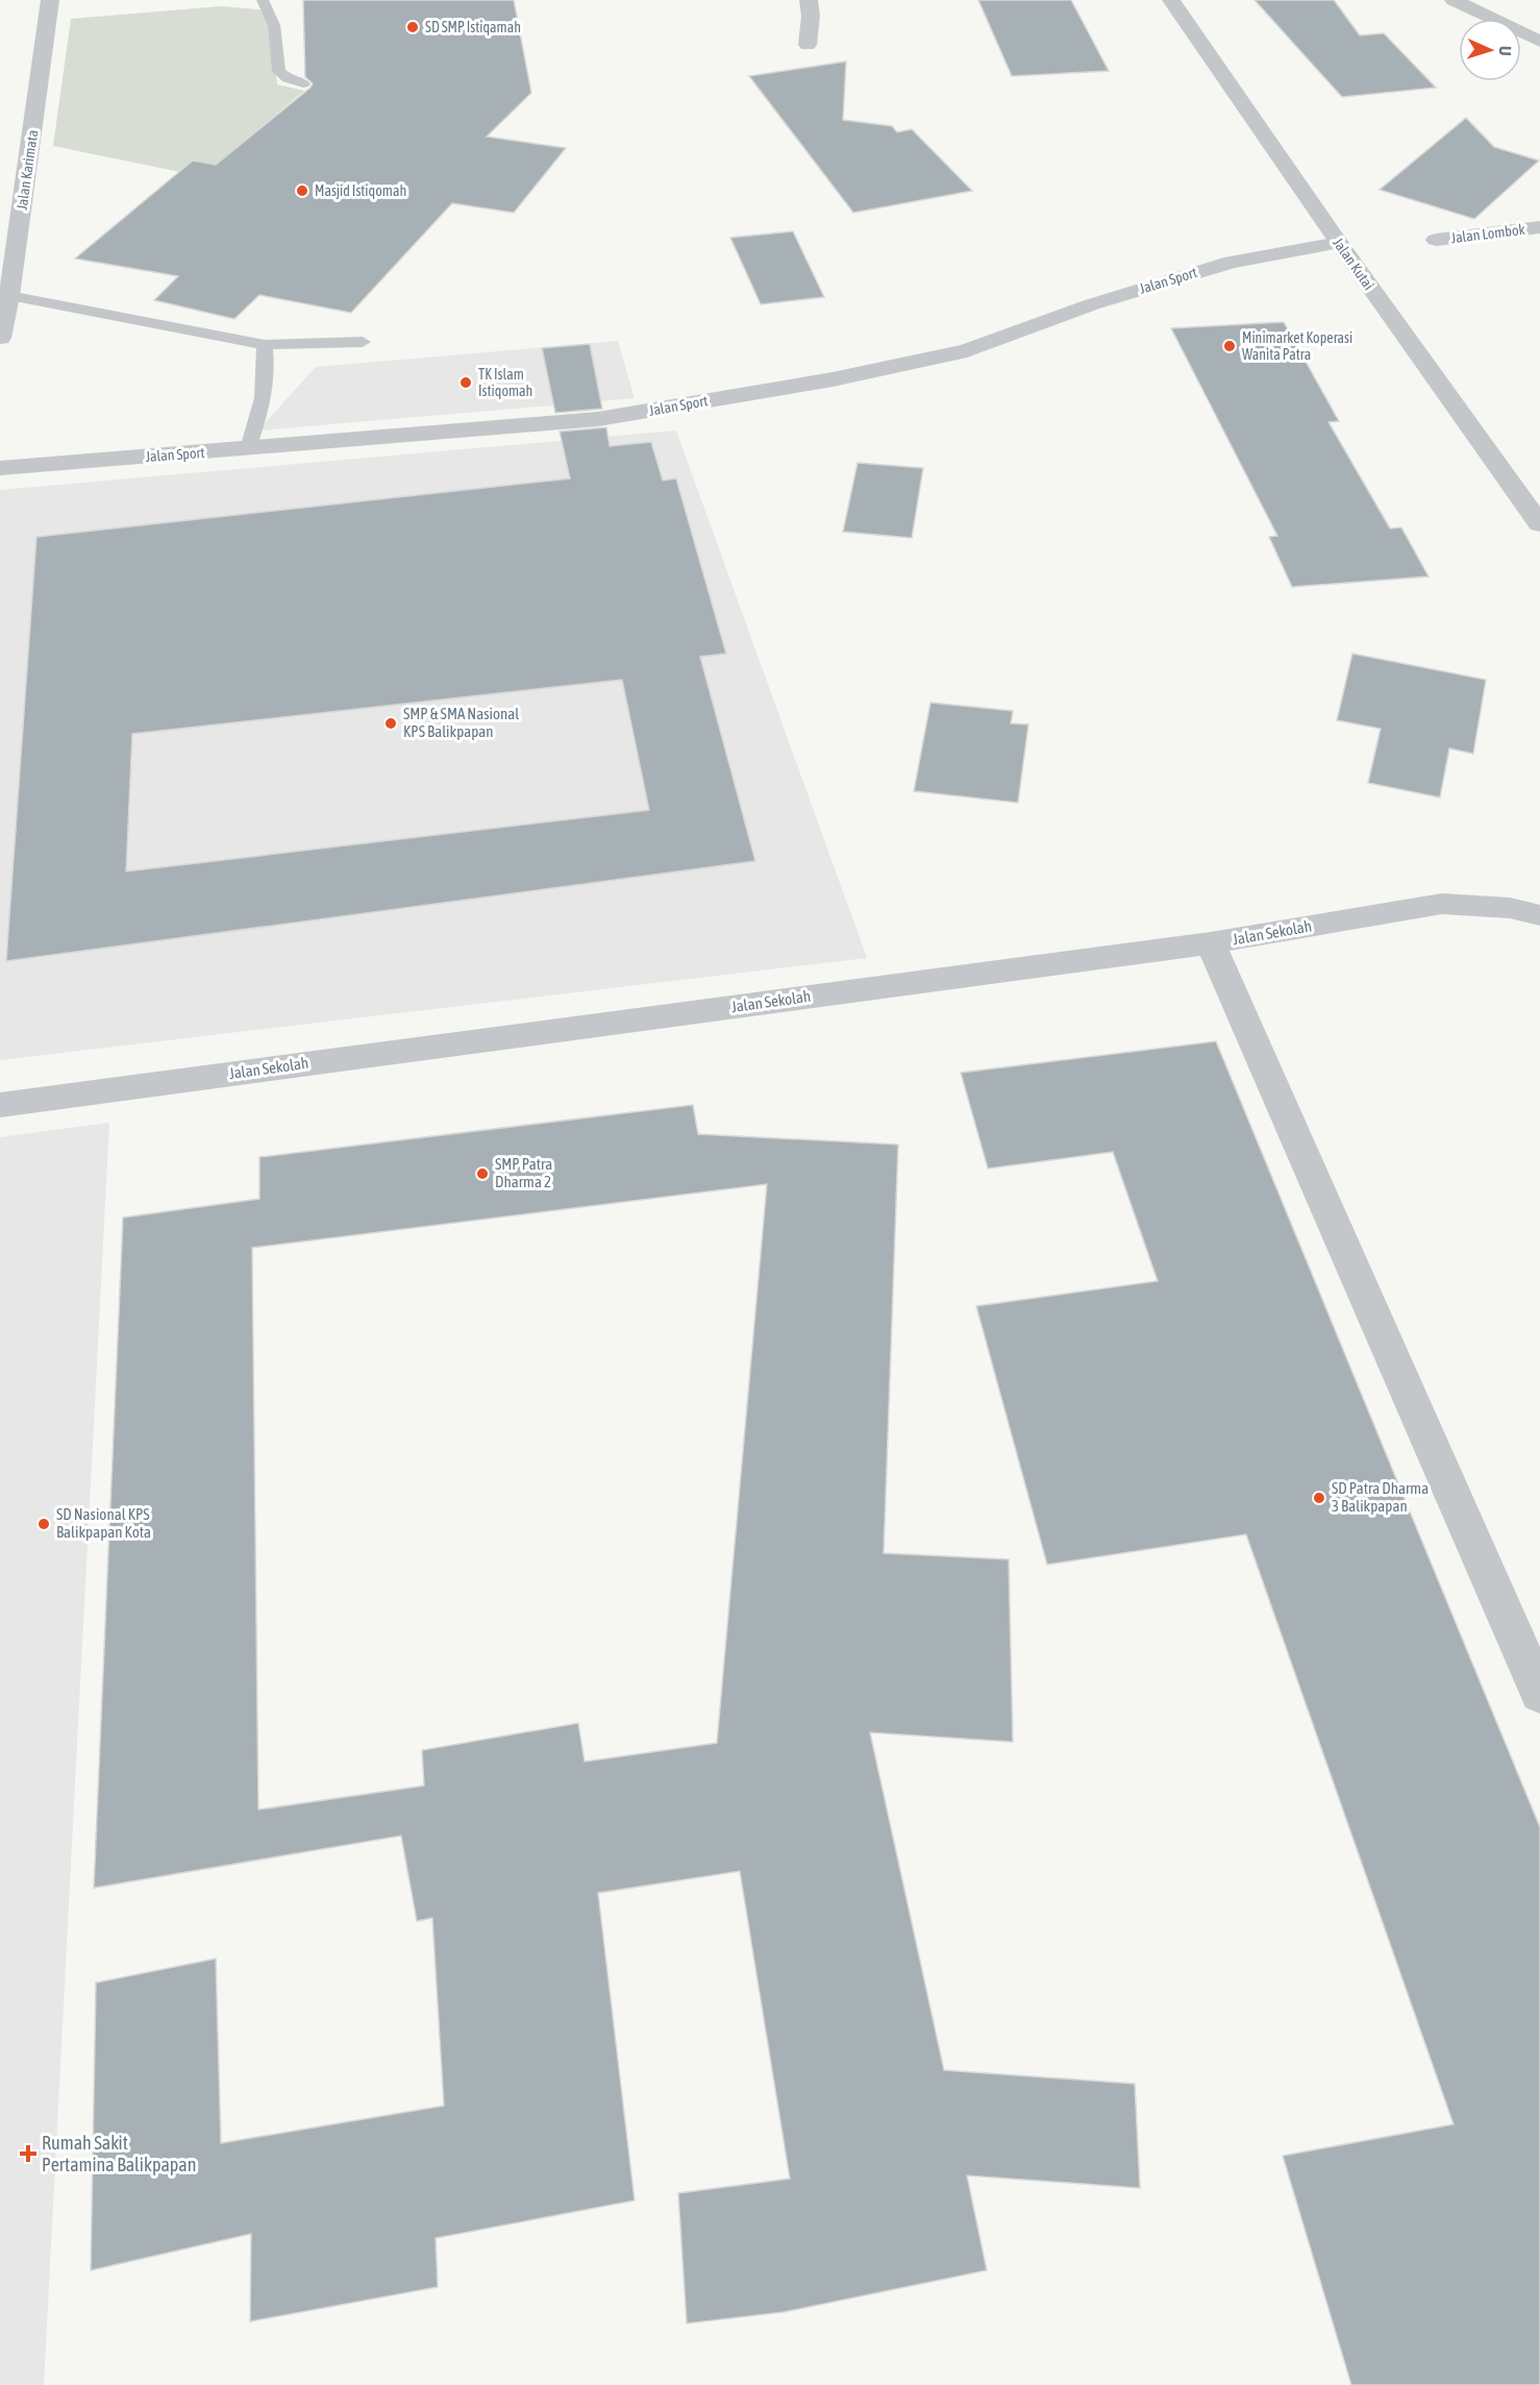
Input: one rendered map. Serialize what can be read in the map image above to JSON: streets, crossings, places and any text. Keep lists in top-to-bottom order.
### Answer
{
  "streets": {
    "street": [
      "Jalan Karimata",
      "Jalan Lombok",
      "Jalan Kutai",
      "Jalan Sport",
      "Jalan Sekolah"
    ]
  },
  "crossings": [
    ["Jalan Kutai", "Jalan Sport"]
  ],
  "places": {
    "other": [
      "SD SMP Istiqamah",
      "Masjid Istiqomah",
      "Minimarket Koperasi Wanita Patra",
      "TK Islam Istiqomah",
      "SMP & SMA Nasional KPS Balikpapan",
      "SMP Patra Dharma 2",
      "SD Patra Dharma 3 Balikpapan",
      "SD Nasional KPS Balikpapan Kota"
    ],
    "health": ["Rumah Sakit Pertamina Balikpapan"]
  },
  "north": "right"
}
